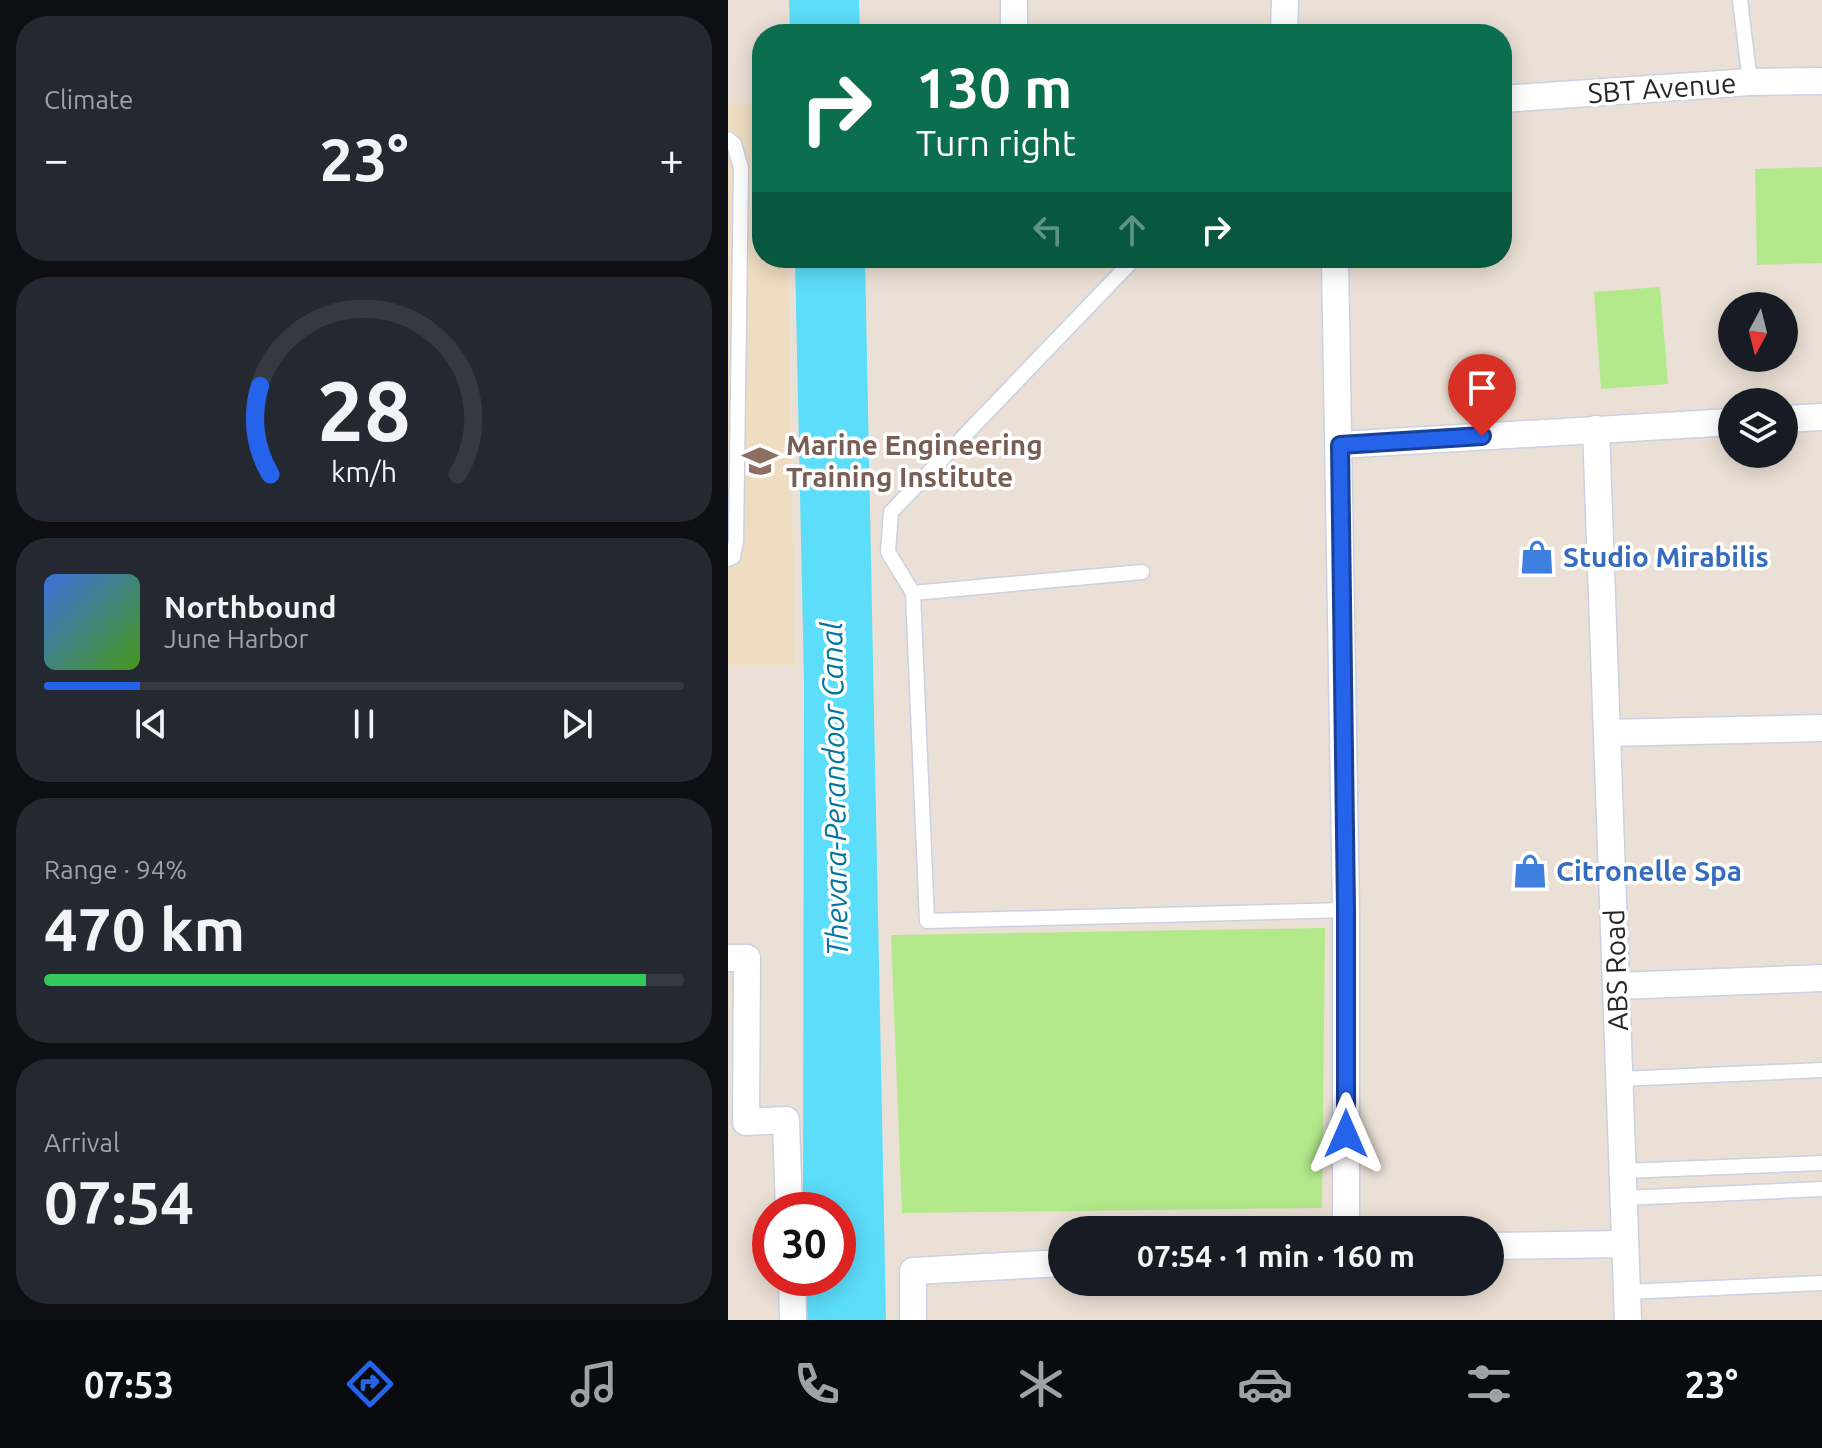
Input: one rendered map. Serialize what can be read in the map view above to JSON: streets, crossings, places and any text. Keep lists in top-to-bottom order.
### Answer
{
  "streets": {
    "street": ["SBT Avenue", "ABS Road"]
  },
  "water": ["Thevara-Perandoor Canal"],
  "places": {
    "school or university": ["Marine Engineering Training Institute"],
    "shop": ["Studio Mirabilis", "Citronelle Spa"]
  },
  "north": "bottom",
  "page": {
    "tile": [
      "Climate",
      ["Range · 94%", "470 km"],
      ["Arrival", "07:54"]
    ],
    "turn": ["130 m", "Turn right"],
    "heat": ["−", "23°", "+"],
    "song": ["Northbound", "June Harbor"],
    "limit": "30",
    "trip": "07:54 · 1 min · 160 m",
    "tabs": ["07:53", "23°"],
    "gauge": ["28", "km/h"]
  }
}
